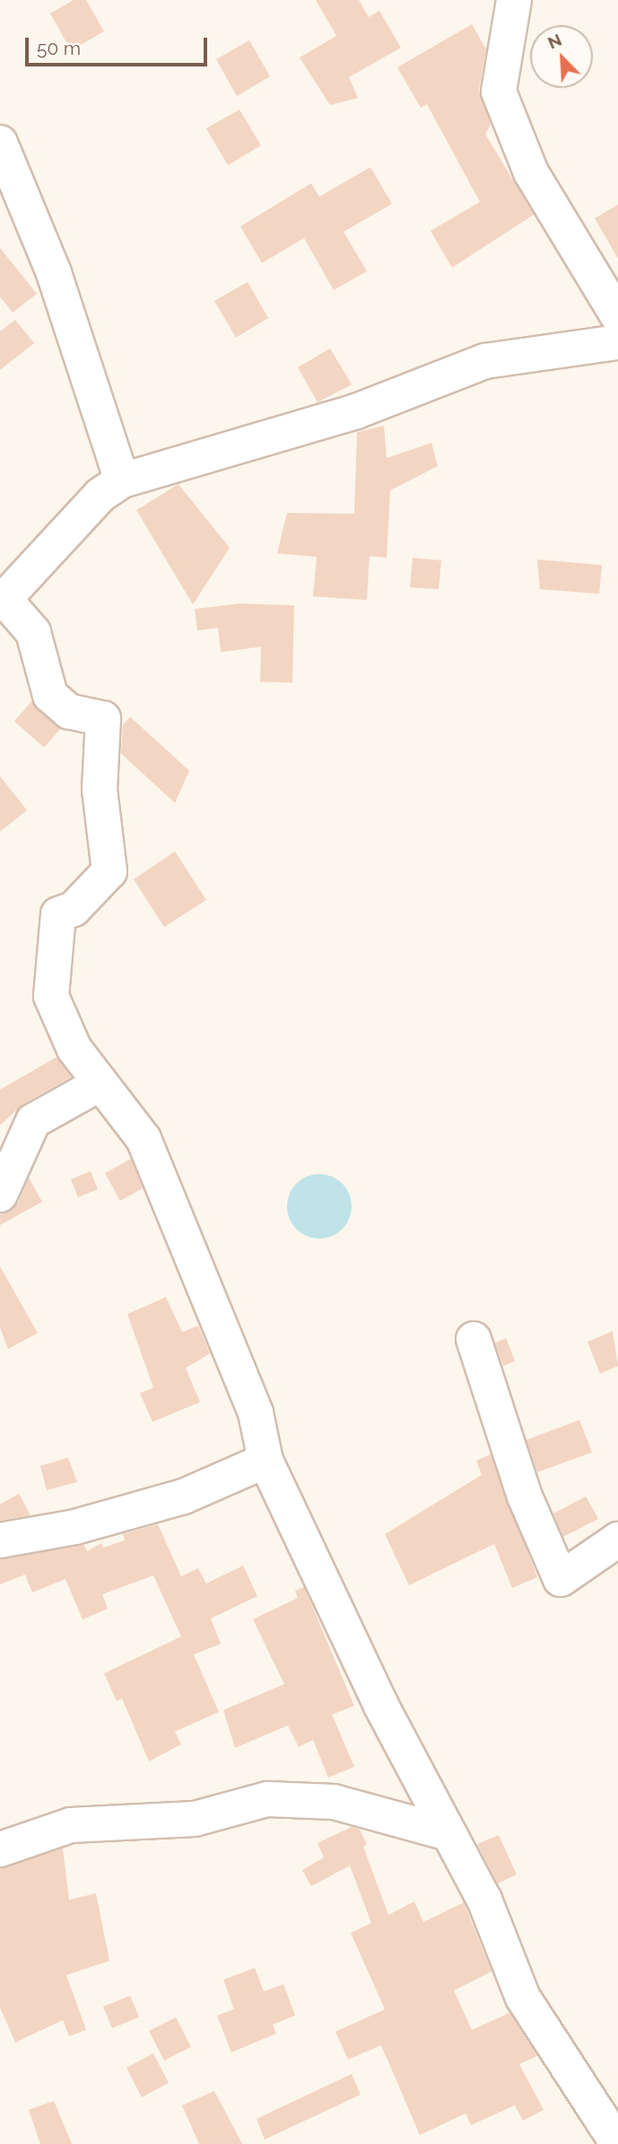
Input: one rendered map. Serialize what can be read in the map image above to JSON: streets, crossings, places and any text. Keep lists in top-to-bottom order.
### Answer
{
  "scale_bar": "50 m",
  "north": "top left"
}
